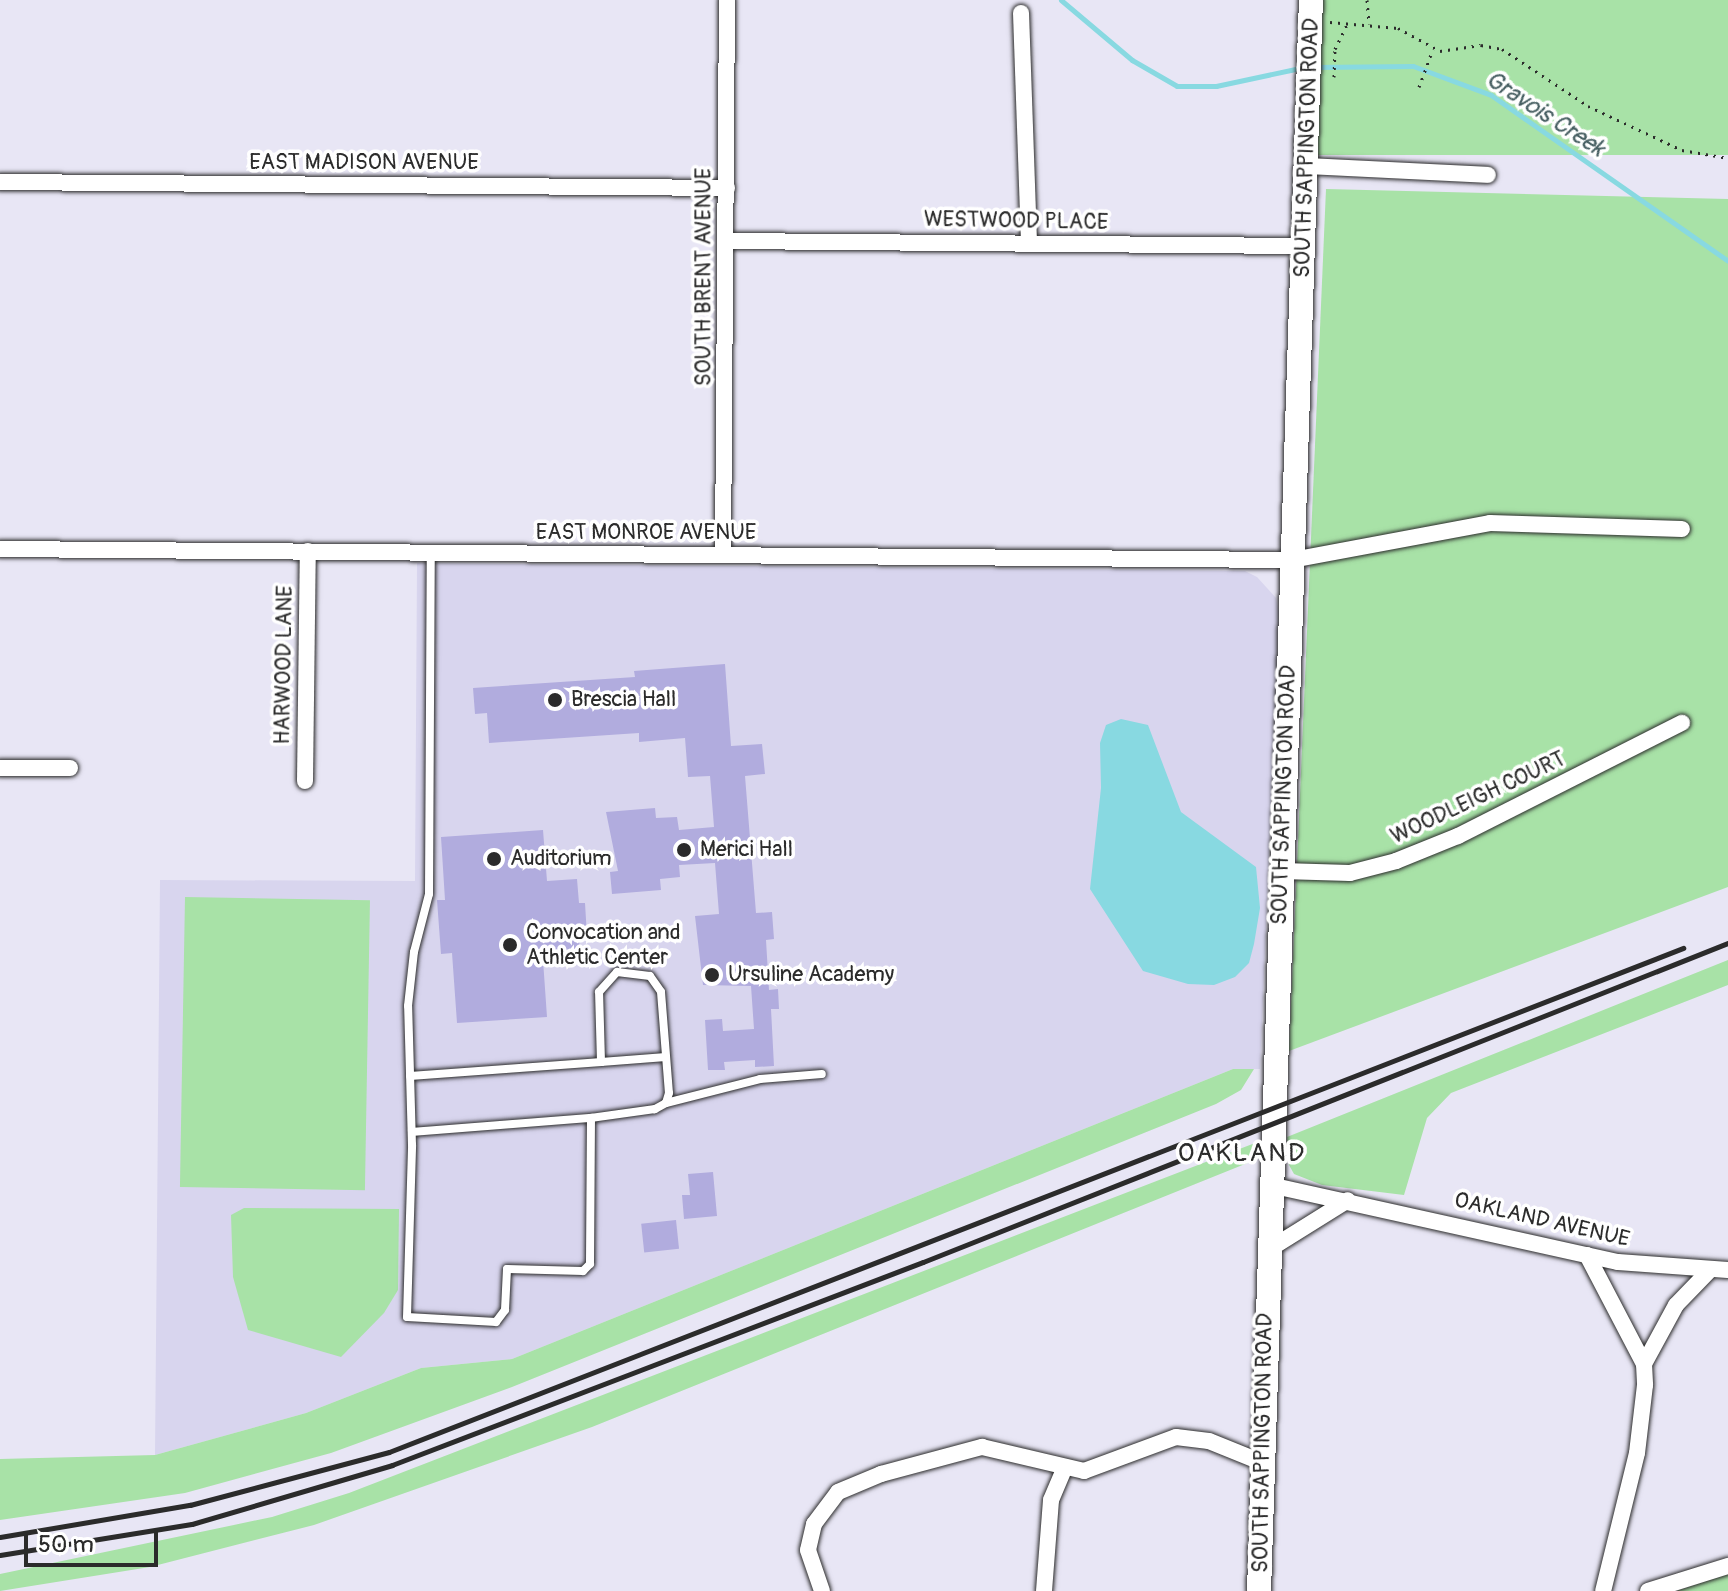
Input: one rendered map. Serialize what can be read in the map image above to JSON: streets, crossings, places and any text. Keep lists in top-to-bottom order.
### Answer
{
  "streets": {
    "street": [
      "SOUTH SAPPINGTON ROAD",
      "EAST MADISON AVENUE",
      "WESTWOOD PLACE",
      "SOUTH BRENT AVENUE",
      "EAST MONROE AVENUE",
      "HARWOOD LANE",
      "WOODLEIGH COURT",
      "OAKLAND AVENUE"
    ]
  },
  "crossings": [
    ["SOUTH SAPPINGTON ROAD", "WESTWOOD PLACE"],
    ["SOUTH SAPPINGTON ROAD", "EAST MONROE AVENUE"],
    ["SOUTH SAPPINGTON ROAD", "WOODLEIGH COURT"],
    ["SOUTH SAPPINGTON ROAD", "OAKLAND AVENUE"],
    ["EAST MADISON AVENUE", "SOUTH BRENT AVENUE"],
    ["WESTWOOD PLACE", "SOUTH BRENT AVENUE"],
    ["SOUTH BRENT AVENUE", "EAST MONROE AVENUE"],
    ["EAST MONROE AVENUE", "HARWOOD LANE"]
  ],
  "districts": ["OAKLAND"],
  "water": ["Gravois Creek"],
  "places": [
    "Brescia Hall",
    "Merici Hall",
    "Auditorium",
    "Convocation and Athletic Center",
    "Ursuline Academy"
  ],
  "scale_bar": "50 m"
}
